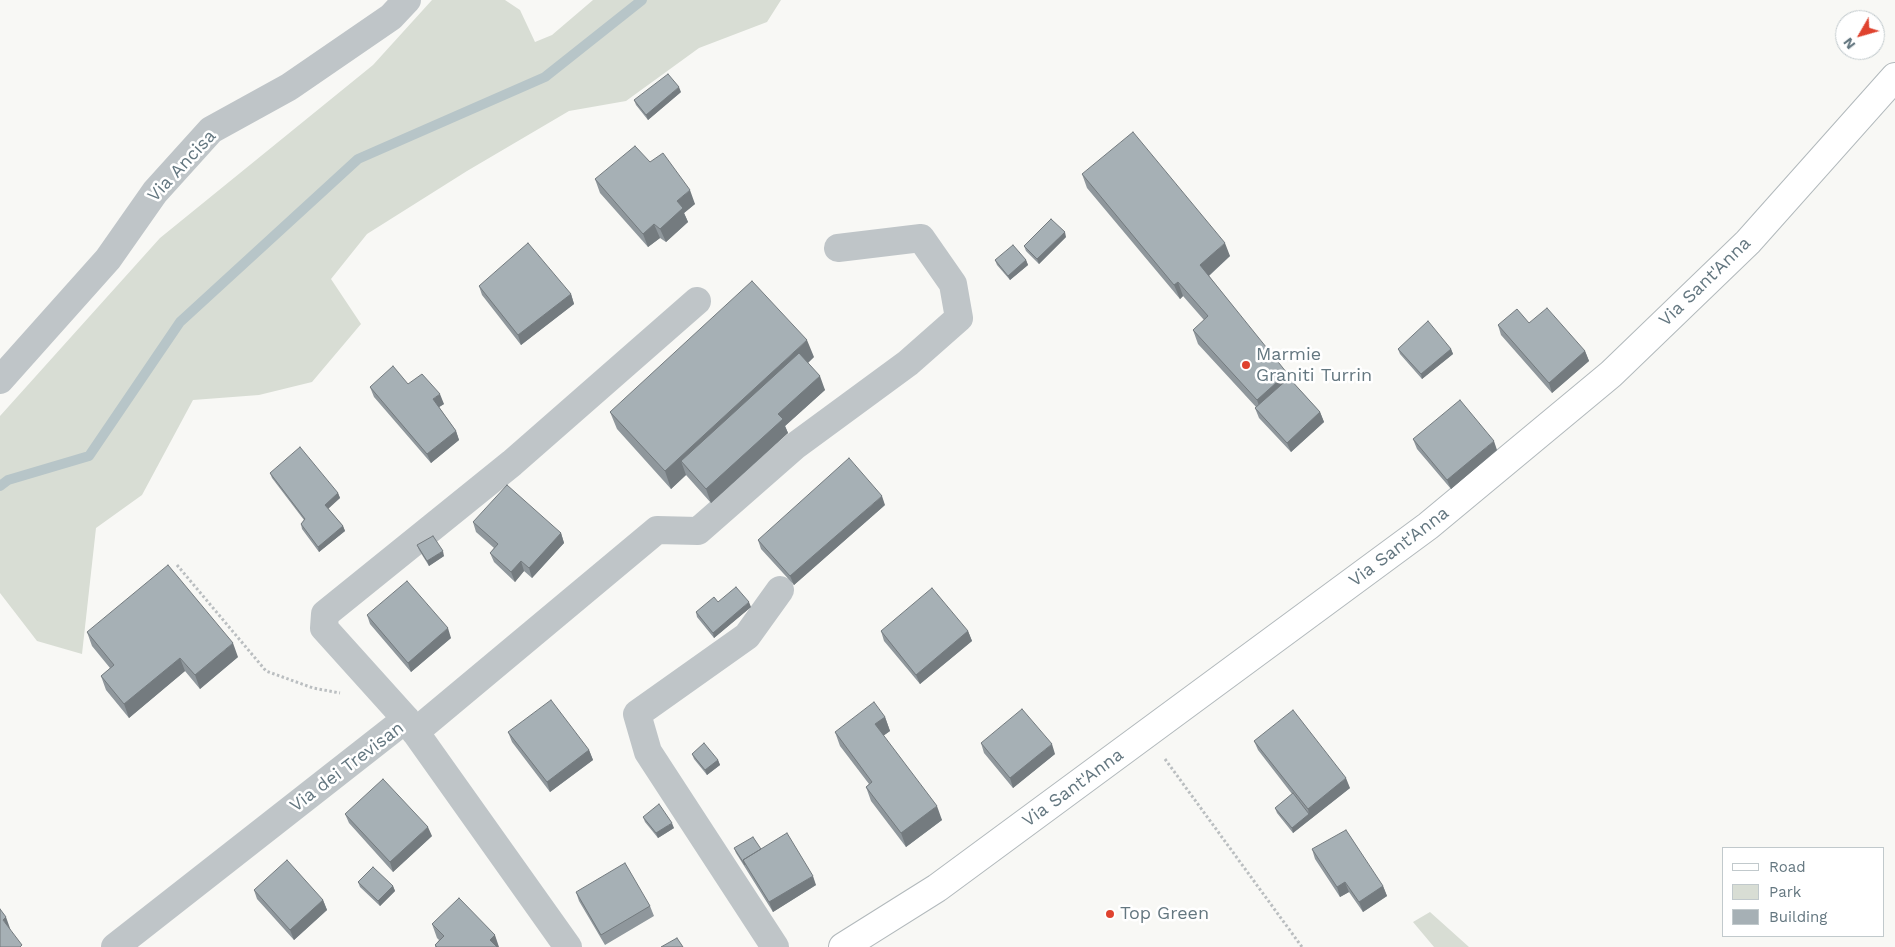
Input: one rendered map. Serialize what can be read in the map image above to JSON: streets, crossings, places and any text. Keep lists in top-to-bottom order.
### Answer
{
  "streets": {
    "main road": ["Via Sant'Anna"],
    "street": ["Via Ancisa", "Via dei Trevisan"]
  },
  "places": ["Marmie Graniti Turrin", "Top Green"],
  "legend": ["Road", "Park", "Building"],
  "north": "bottom left"
}
